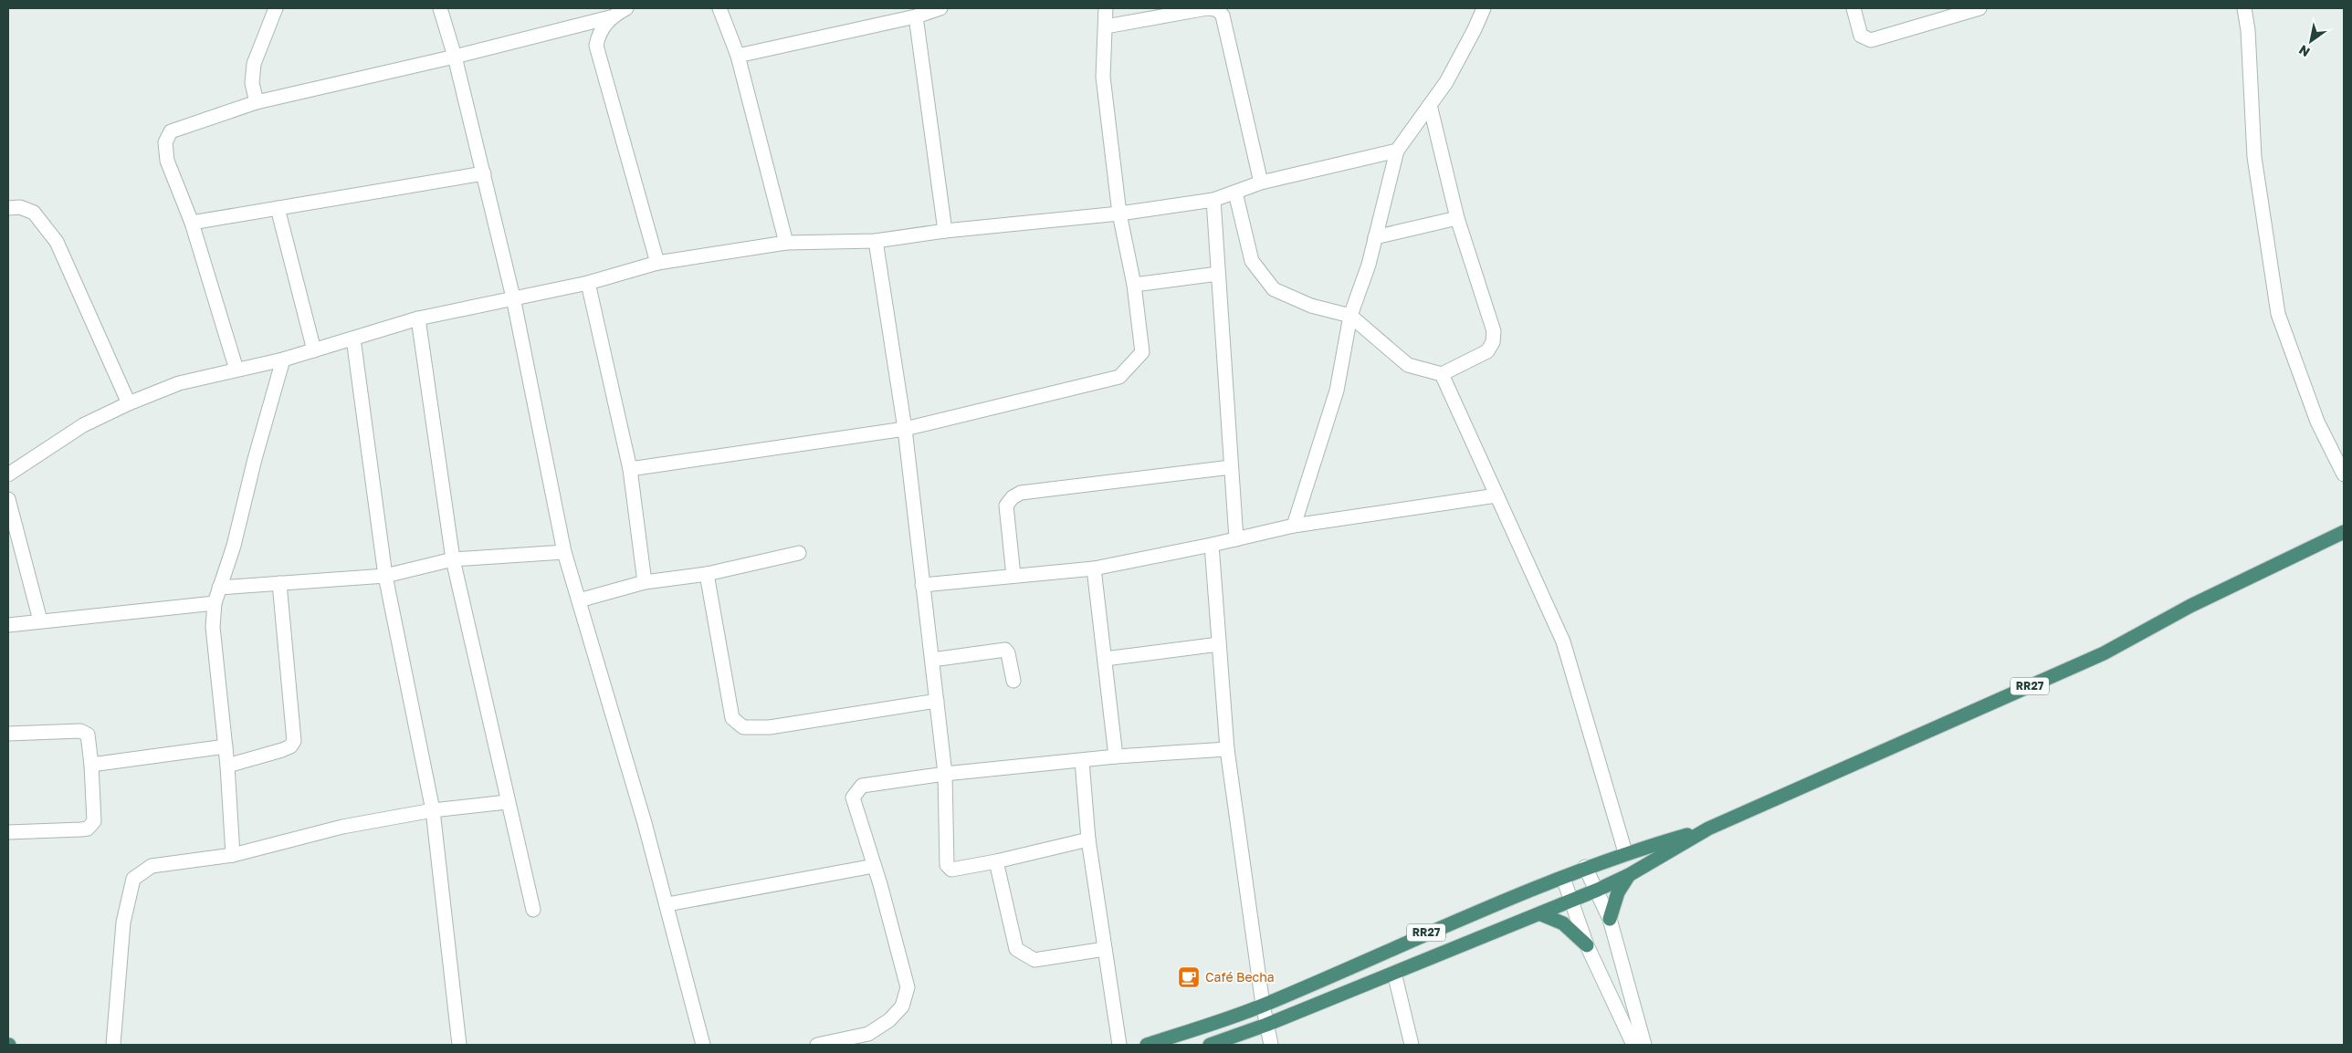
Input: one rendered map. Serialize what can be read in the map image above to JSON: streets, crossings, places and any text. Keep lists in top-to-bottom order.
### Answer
{
  "streets": {
    "highway": ["RR27"]
  },
  "places": {
    "cafe": ["Café Becha"]
  },
  "north": "bottom left"
}
